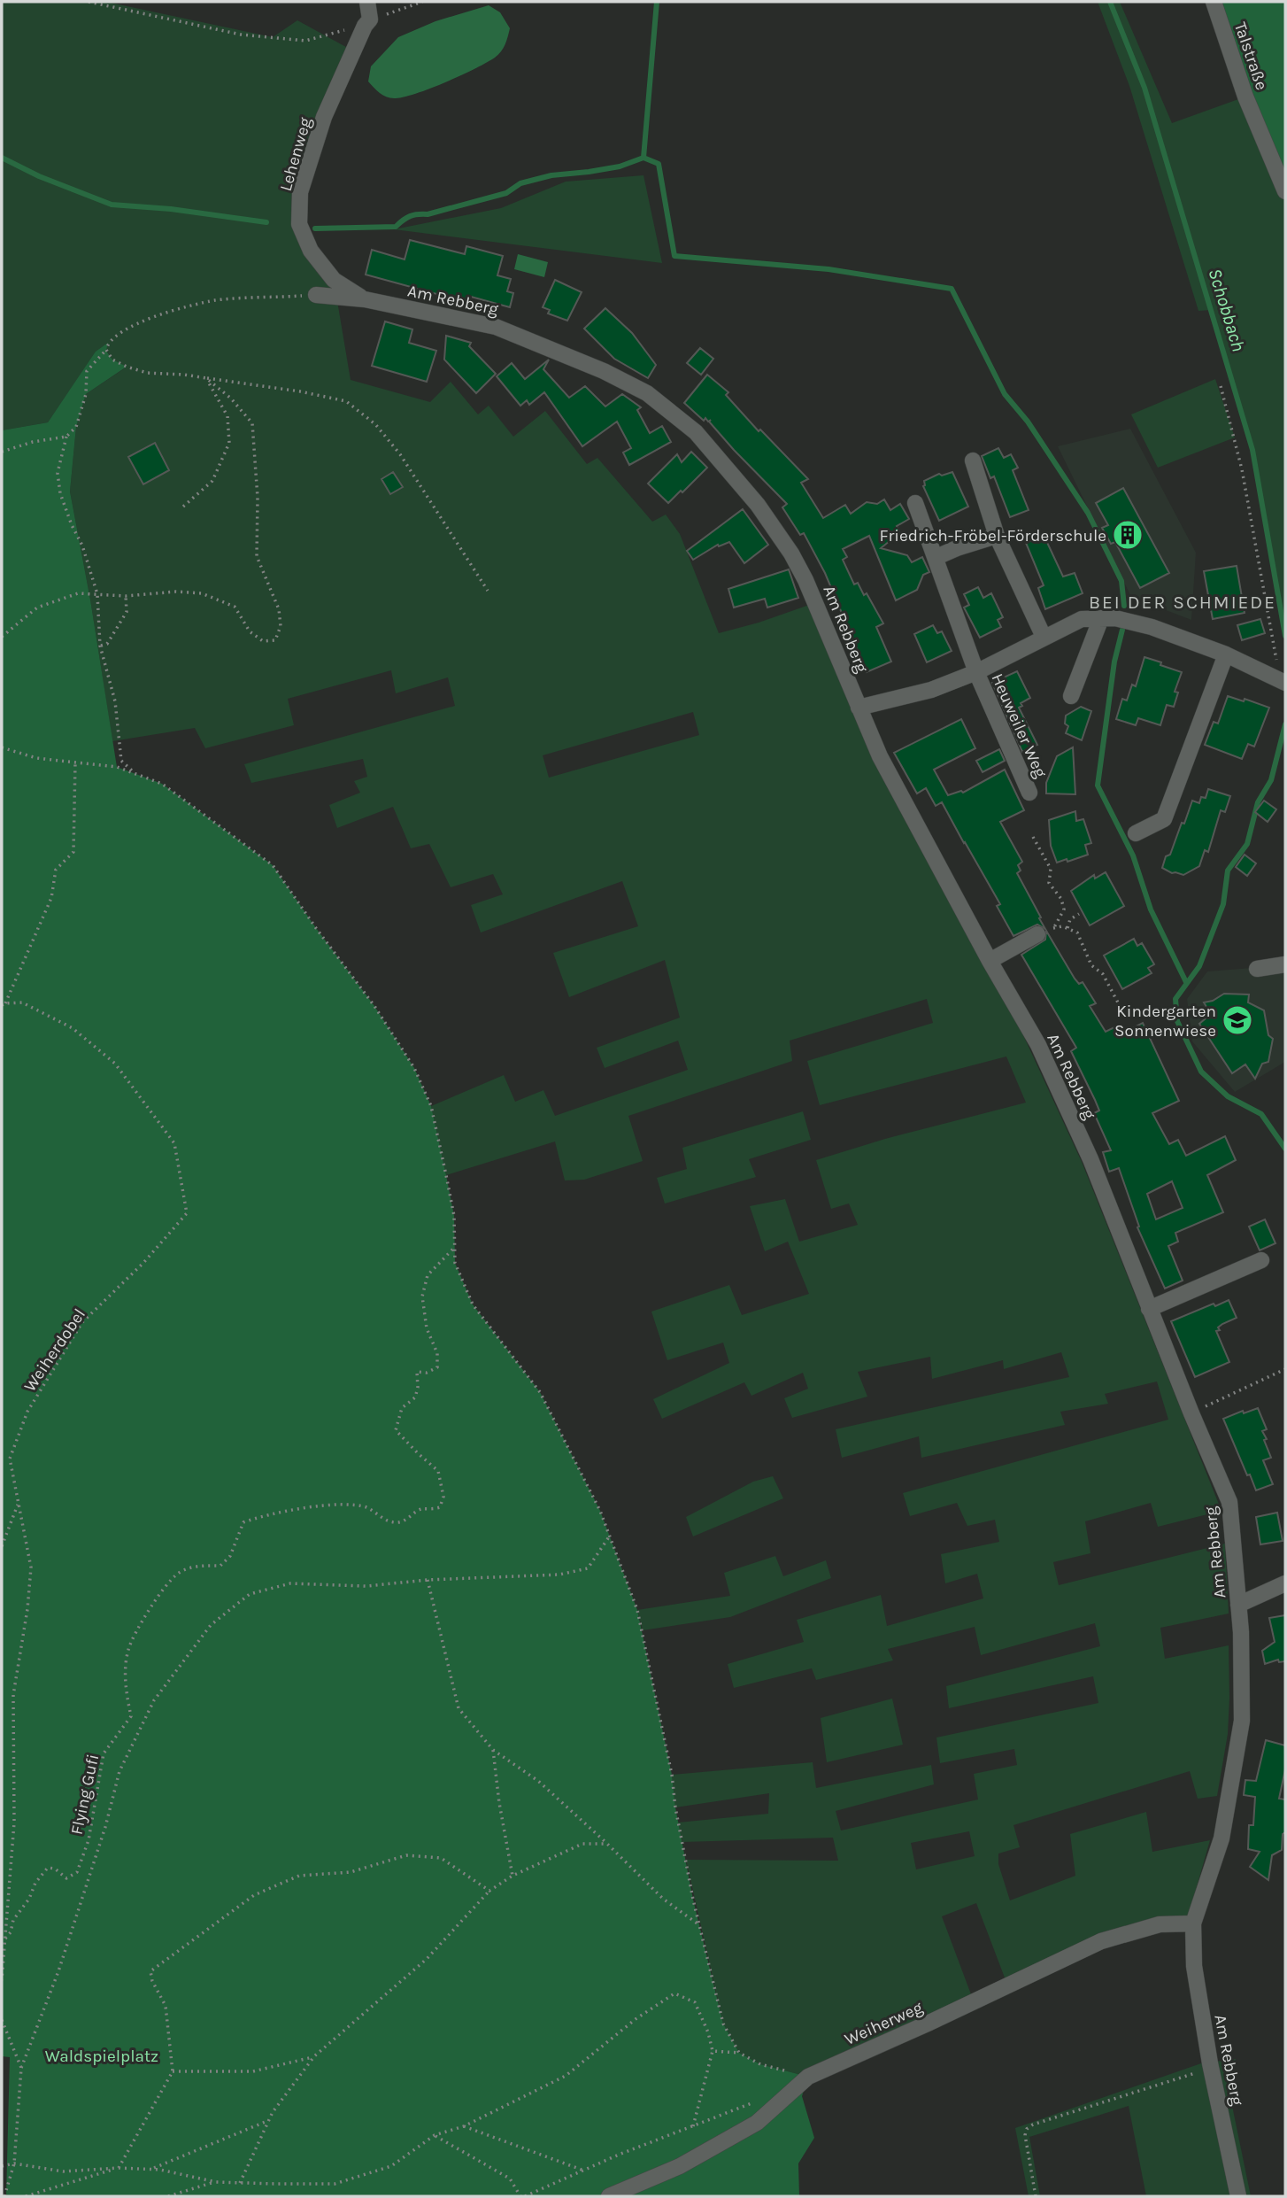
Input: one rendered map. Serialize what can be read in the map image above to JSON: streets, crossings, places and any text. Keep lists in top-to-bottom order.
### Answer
{
  "streets": {
    "street": [
      "Talstraße",
      "Lehenweg",
      "Am Rebberg",
      "Heuweiler Weg",
      "Weiherweg"
    ],
    "path": ["Weiherdobel", "Flying Gufi"]
  },
  "crossings": [
    ["Lehenweg", "Am Rebberg"],
    ["Am Rebberg", "Heuweiler Weg"],
    ["Am Rebberg", "Weiherweg"],
    ["Weiherdobel", "Flying Gufi"]
  ],
  "districts": ["BEI DER SCHMIEDE"],
  "water": ["Schobbach"],
  "parks": ["Waldspielplatz"],
  "places": {
    "building": ["Friedrich-Fröbel-Förderschule"],
    "school or university": ["Kindergarten Sonnenwiese"]
  }
}
